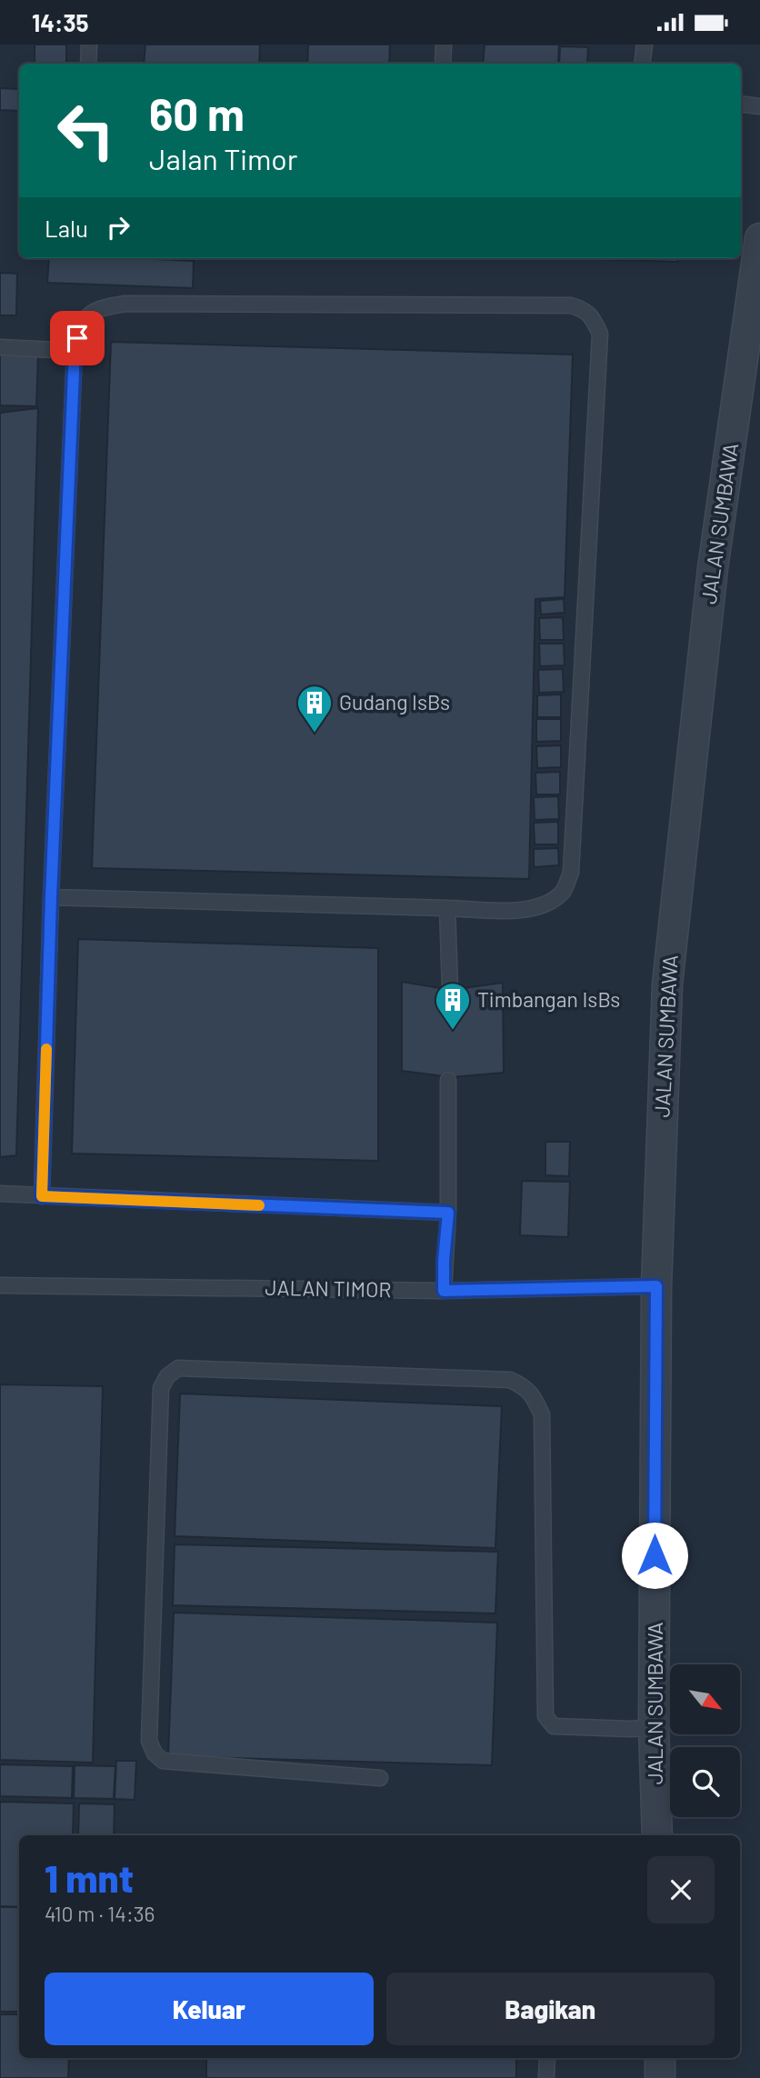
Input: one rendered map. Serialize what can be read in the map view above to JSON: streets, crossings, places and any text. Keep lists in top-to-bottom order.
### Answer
{
  "streets": {
    "street": ["JALAN SUMBAWA"],
    "lane": ["JALAN TIMOR"]
  },
  "crossings": [
    ["JALAN SUMBAWA", "JALAN TIMOR"]
  ],
  "places": {
    "building": ["Gudang IsBs", "Timbangan IsBs"]
  },
  "north": "bottom right",
  "page": {
    "status": "14:35",
    "turn": ["60 m", "Jalan Timor"],
    "then": "Lalu",
    "heading": ["1 mnt", "410 m · 14:36"],
    "buttons": ["Keluar", "Bagikan"]
  }
}
